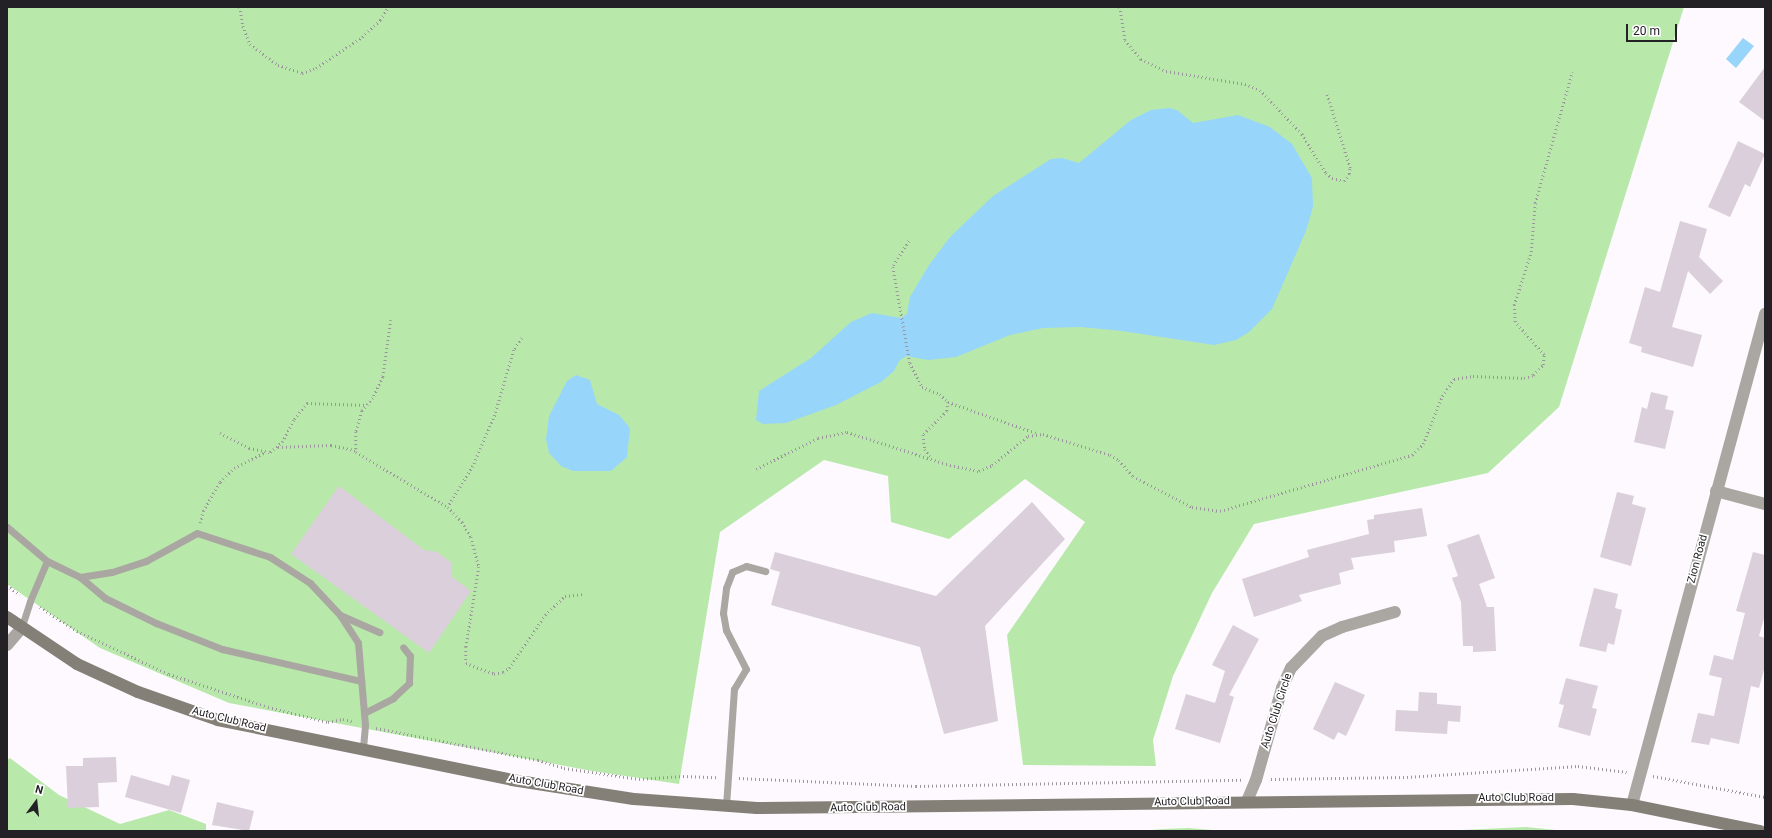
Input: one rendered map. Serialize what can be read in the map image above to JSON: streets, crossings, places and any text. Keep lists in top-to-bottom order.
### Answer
{
  "streets": {
    "street": ["Zion Road", "Auto Club Circle", "Auto Club Road"]
  },
  "crossings": [
    ["Zion Road", "Auto Club Road"],
    ["Auto Club Circle", "Auto Club Road"]
  ],
  "scale_bar": "20 m",
  "north": "top"
}
